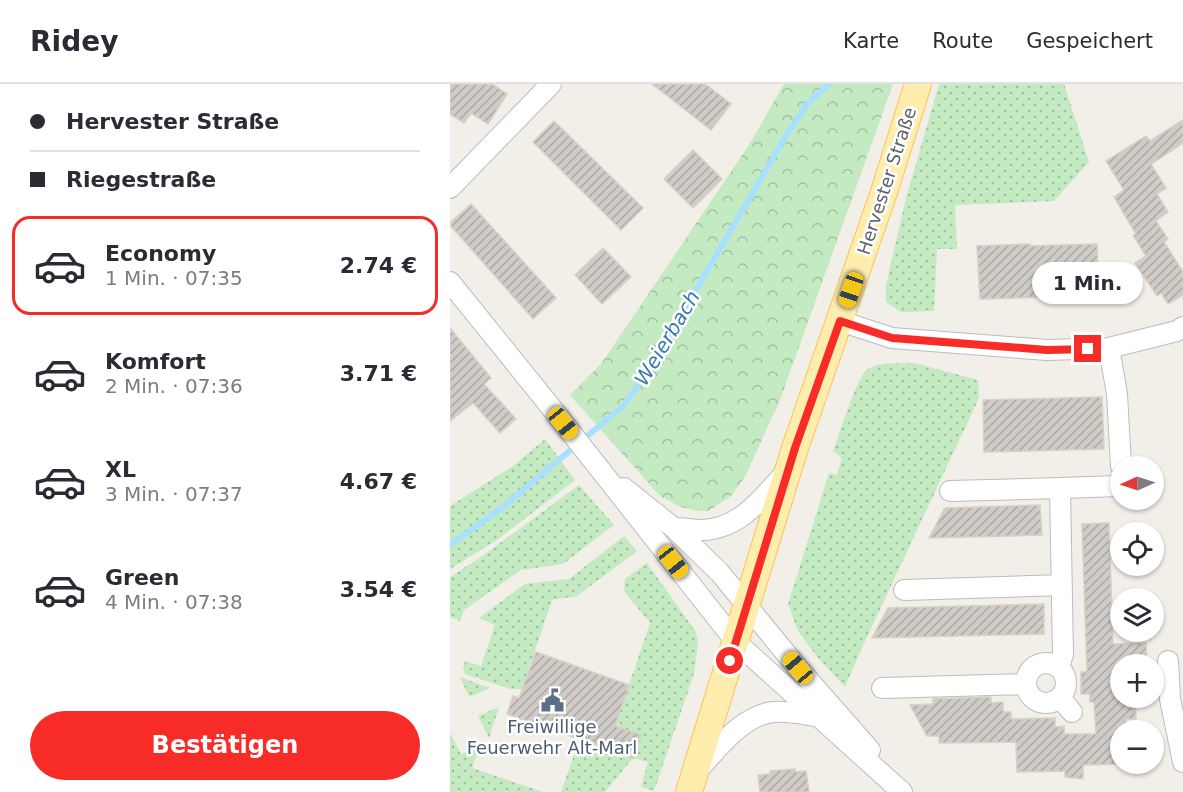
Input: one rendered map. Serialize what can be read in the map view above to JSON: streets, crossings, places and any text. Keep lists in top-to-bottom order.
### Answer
{
  "streets": {
    "main road": ["Hervester Straße"]
  },
  "water": ["Weierbach"],
  "places": {
    "public building": ["Freiwillige Feuerwehr Alt-Marl"]
  },
  "north": "left",
  "page": {
    "header": "Ridey",
    "nav": ["Karte", "Route", "Gespeichert"],
    "banner": ["Hervester Straße", "Riegestraße"],
    "list": [
      {
        "name": "Economy",
        "note": "1 Min. · 07:35",
        "value": "2.74 €"
      },
      {
        "name": "Komfort",
        "note": "2 Min. · 07:36",
        "value": "3.71 €"
      },
      {
        "name": "XL",
        "note": "3 Min. · 07:37",
        "value": "4.67 €"
      },
      {
        "name": "Green",
        "note": "4 Min. · 07:38",
        "value": "3.54 €"
      }
    ],
    "bubble": "1 Min.",
    "map_buttons": ["+", "−"],
    "buttons": "Bestätigen"
  }
}
